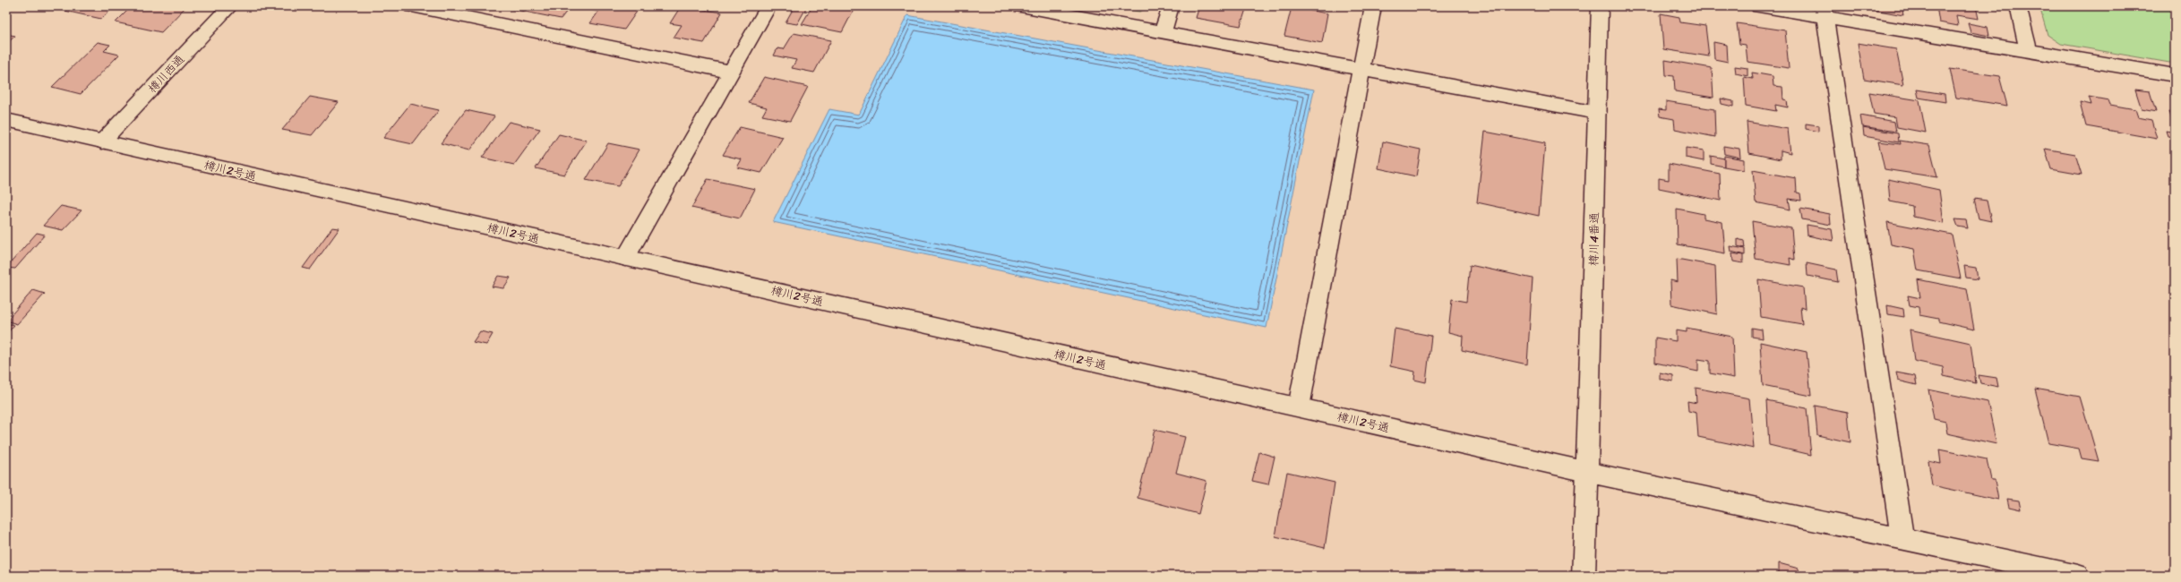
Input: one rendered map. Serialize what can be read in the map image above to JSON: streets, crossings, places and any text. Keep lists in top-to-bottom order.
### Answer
{
  "streets": {
    "street": ["樽川西通", "樽川2号通", "樽川4番通"]
  },
  "crossings": [
    ["樽川西通", "樽川2号通"],
    ["樽川2号通", "樽川4番通"]
  ]
}
